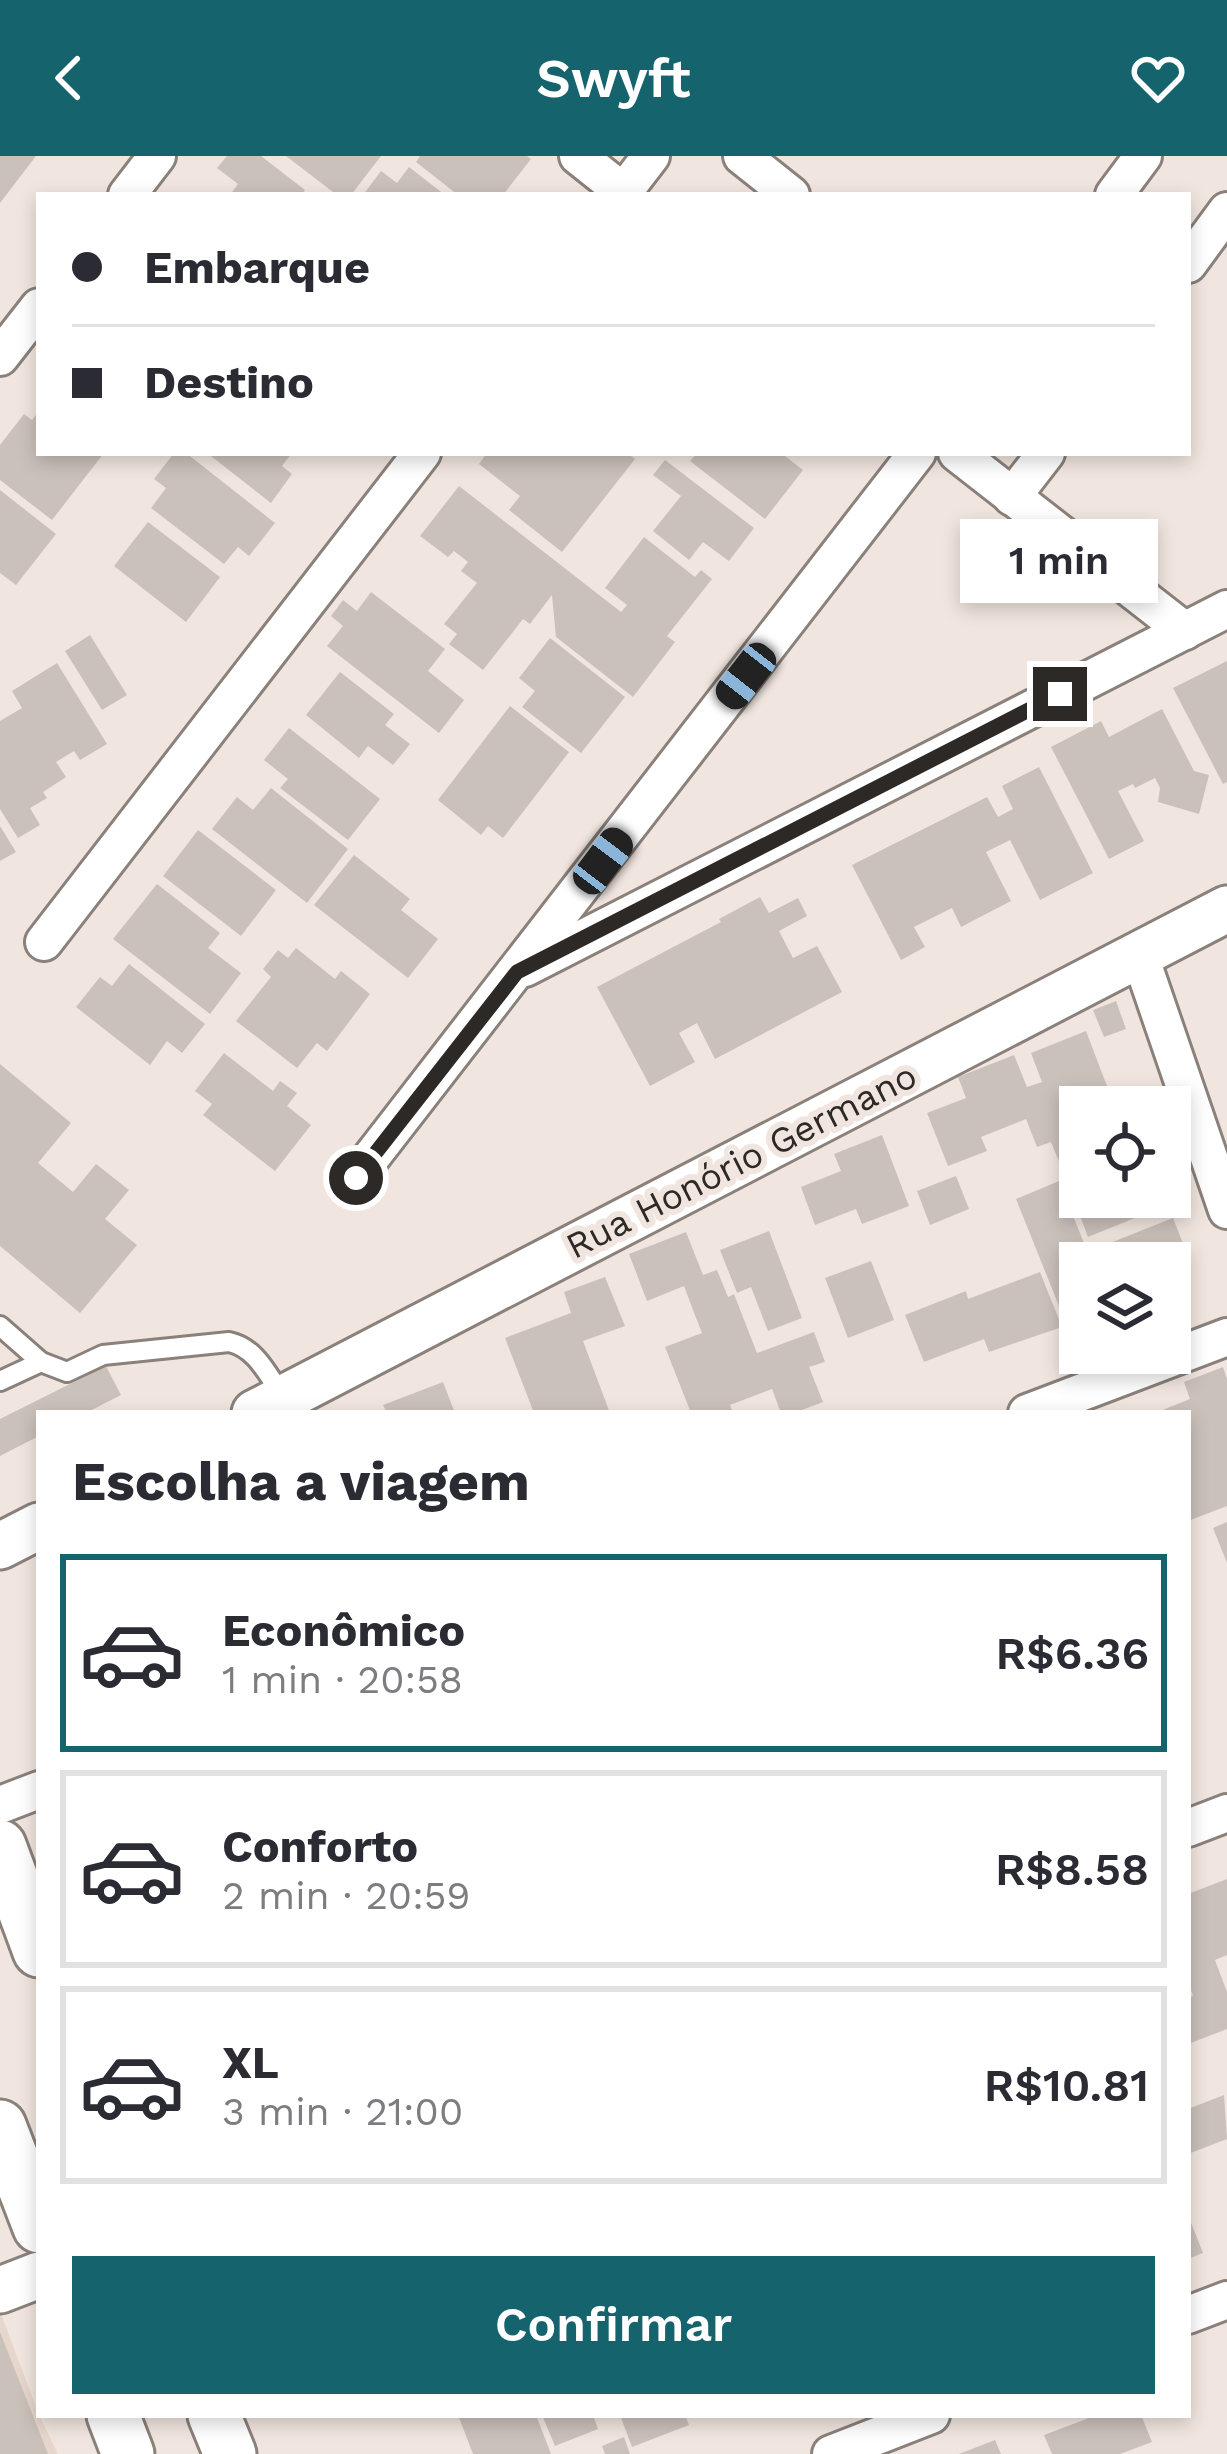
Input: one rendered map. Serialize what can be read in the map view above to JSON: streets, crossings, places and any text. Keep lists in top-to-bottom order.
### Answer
{
  "streets": {
    "street": ["Rua Honório Germano"]
  },
  "page": {
    "header": "Swyft",
    "banner": ["Embarque", "Destino"],
    "bubble": "1 min",
    "heading": "Escolha a viagem",
    "list": [
      {
        "name": "Econômico",
        "note": "1 min · 20:58",
        "value": "R$6.36"
      },
      {
        "name": "Conforto",
        "note": "2 min · 20:59",
        "value": "R$8.58"
      },
      {
        "name": "XL",
        "note": "3 min · 21:00",
        "value": "R$10.81"
      }
    ],
    "buttons": "Confirmar"
  }
}
